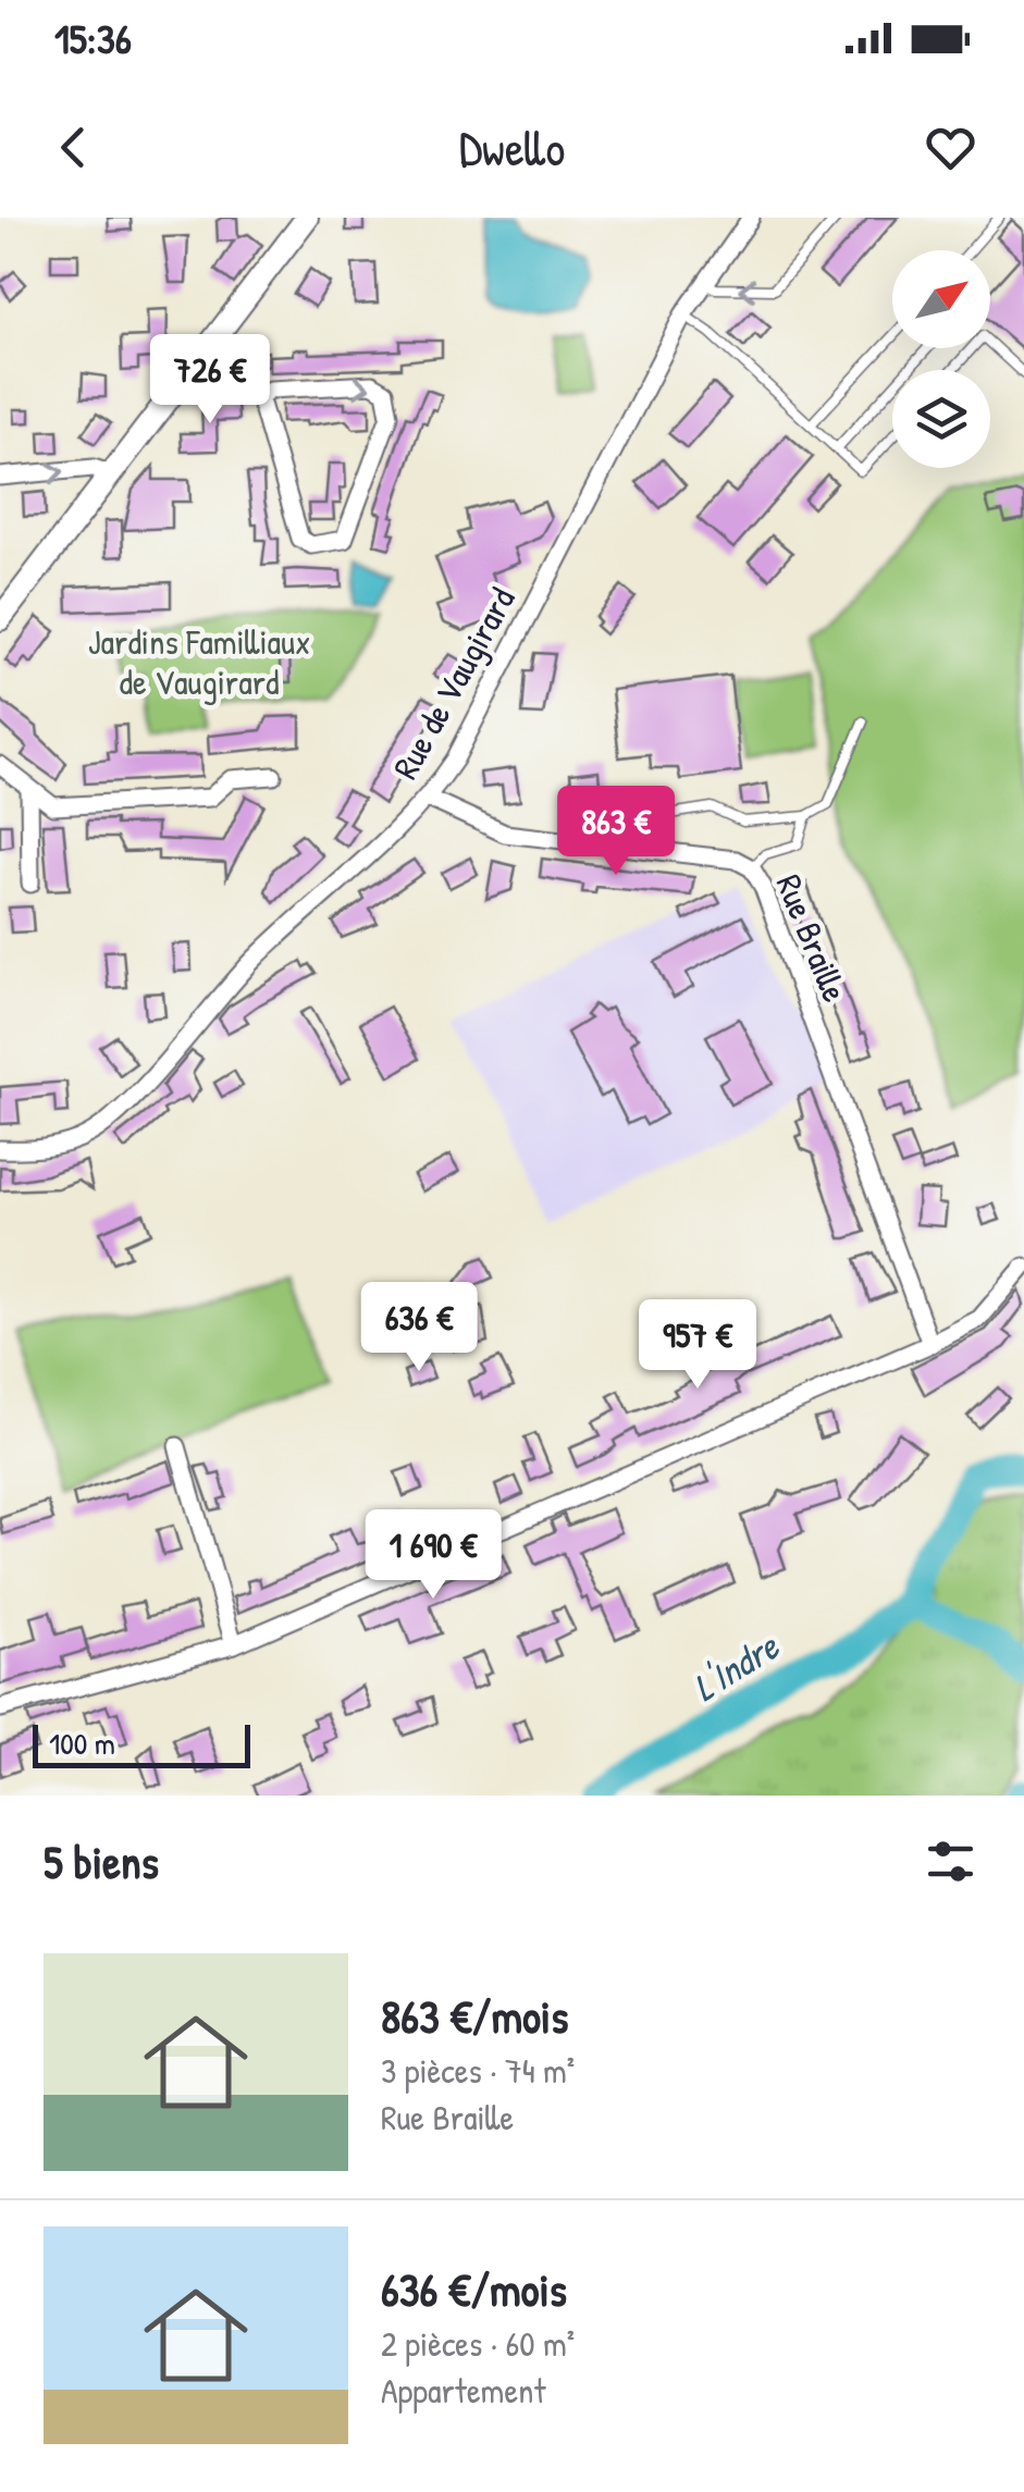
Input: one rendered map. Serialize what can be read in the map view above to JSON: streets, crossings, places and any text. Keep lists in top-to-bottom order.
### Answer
{
  "streets": {
    "street": ["Rue de Vaugirard", "Rue Braille"]
  },
  "crossings": [
    ["Rue de Vaugirard", "Rue Braille"]
  ],
  "water": ["L'Indre"],
  "parks": ["Jardins Familliaux de Vaugirard"],
  "scale_bar": "100 m",
  "north": "top right",
  "page": {
    "status": "15:36",
    "header": "Dwello",
    "price": [
      "726 €",
      "863 €",
      "636 €",
      "957 €",
      "1 690 €"
    ],
    "scale": "100 m",
    "heading": "5 biens",
    "list": [
      {
        "name": "863 €/mois",
        "note": "3 pièces · 74 m² · Rue Braille"
      },
      {
        "name": "636 €/mois",
        "note": "2 pièces · 60 m² · Appartement"
      }
    ]
  }
}
